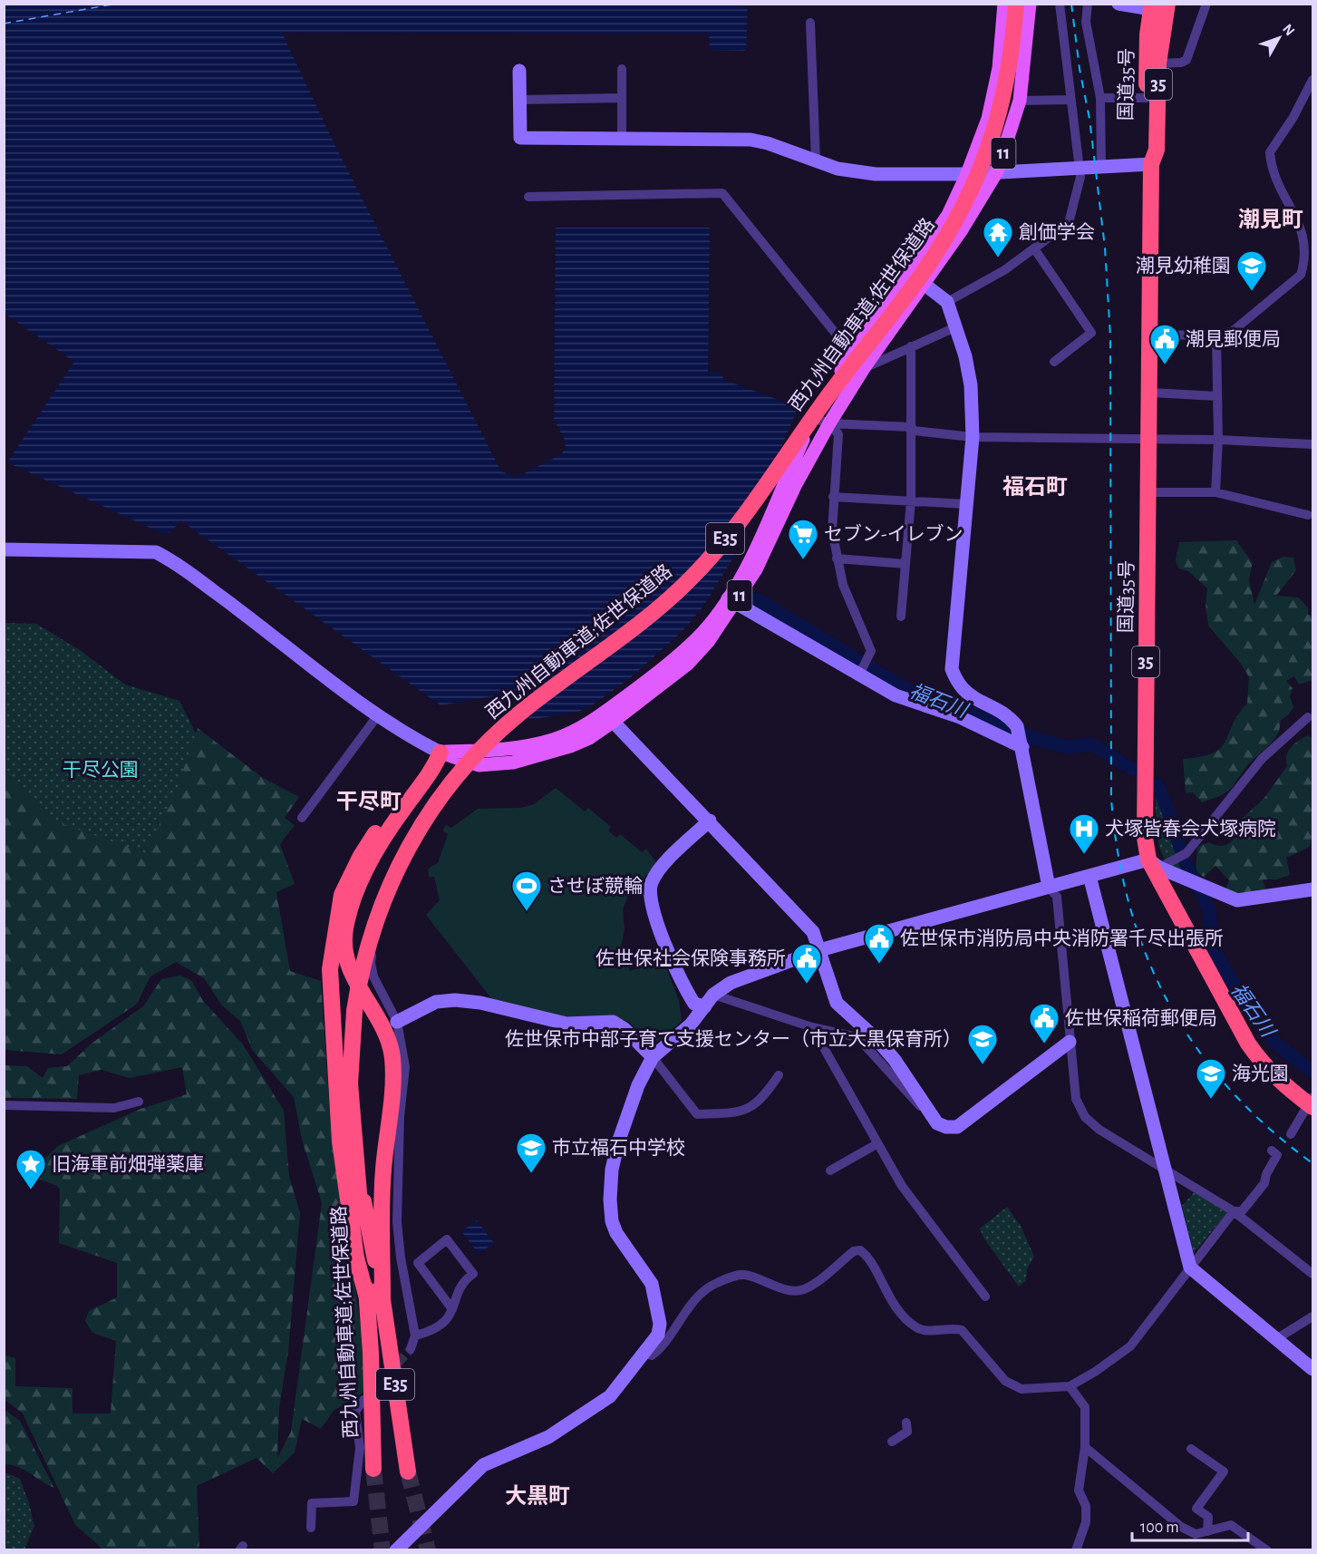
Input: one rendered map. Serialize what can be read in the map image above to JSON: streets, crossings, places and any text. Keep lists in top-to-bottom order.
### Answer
{
  "streets": {
    "highway": [
      "国道35号",
      "35",
      "西九州自動車道;佐世保道路",
      "E35"
    ],
    "main road": ["11"]
  },
  "districts": [
    "潮見町",
    "福石町",
    "干尽町",
    "大黒町"
  ],
  "water": ["福石川"],
  "parks": ["干尽公園"],
  "places": {
    "temple": ["創価学会"],
    "school or university": [
      "潮見幼稚園",
      "佐世保市中部子育て支援センター（市立大黒保育所）",
      "海光園",
      "市立福石中学校"
    ],
    "public building": [
      "潮見郵便局",
      "佐世保市消防局中央消防署千尽出張所",
      "佐世保社会保険事務所",
      "佐世保稲荷郵便局"
    ],
    "supermarket": ["セブン-イレブン"],
    "hospital": ["犬塚皆春会犬塚病院"],
    "sports": ["させぼ競輪"],
    "place": ["旧海軍前畑弾薬庫"]
  },
  "scale_bar": "100 m",
  "north": "top right"
}
